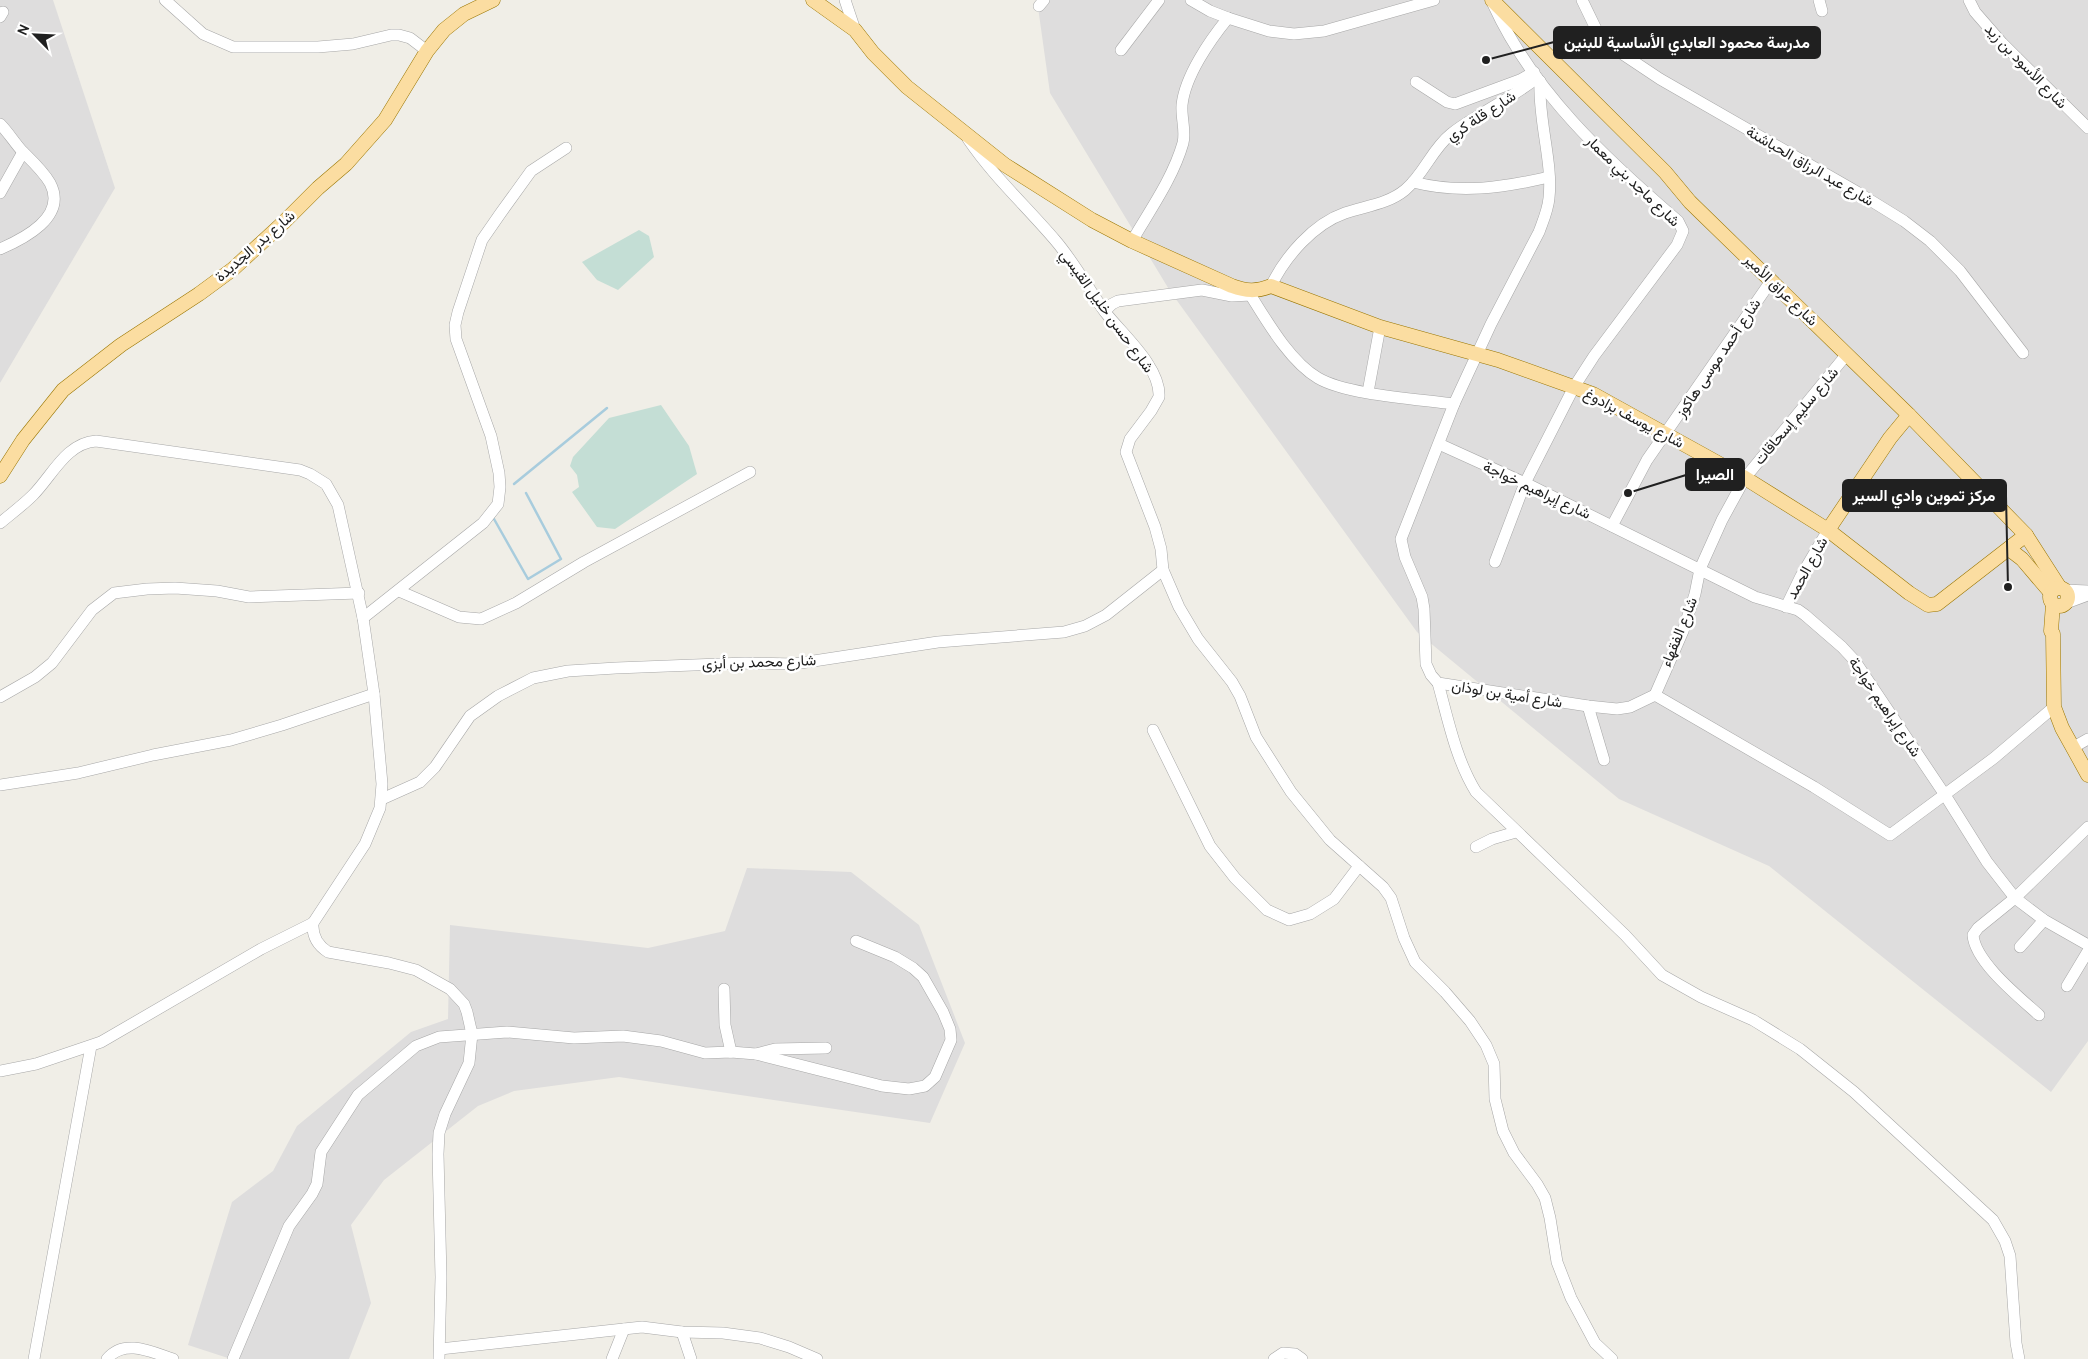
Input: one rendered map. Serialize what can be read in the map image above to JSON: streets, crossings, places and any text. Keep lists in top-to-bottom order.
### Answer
{
  "streets": {
    "main road": [
      "شارع بدر الجديدة",
      "شارع عراق الأمير",
      "شارع حسن خليل القيسي",
      "شارع يوسف بزادوغ"
    ],
    "street": [
      "شارع الأسود بن زيد",
      "شارع قلة كري",
      "شارع عبد الرزاق الحباشنة",
      "شارع ماجد بني معمار",
      "شارع أحمد موسى هاكوز",
      "شارع سليم إسحاقات",
      "شارع إبراهيم خواجة",
      "شارع الحمد",
      "شارع الفقهاء",
      "شارع محمد بن أبزى",
      "شارع أمية بن لوذان"
    ]
  },
  "crossings": [
    ["شارع قلة كري", "شارع ماجد بني معمار"],
    ["شارع قلة كري", "شارع يوسف بزادوغ"],
    ["شارع قلة كري", "شارع أمية بن لوذان"],
    ["شارع ماجد بني معمار", "شارع يوسف بزادوغ"],
    ["شارع ماجد بني معمار", "شارع أمية بن لوذان"],
    ["شارع عراق الأمير", "شارع أحمد موسى هاكوز"],
    ["شارع عراق الأمير", "شارع سليم إسحاقات"],
    ["شارع حسن خليل القيسي", "شارع محمد بن أبزى"],
    ["شارع أحمد موسى هاكوز", "شارع يوسف بزادوغ"],
    ["شارع أحمد موسى هاكوز", "شارع إبراهيم خواجة"],
    ["شارع سليم إسحاقات", "شارع يوسف بزادوغ"],
    ["شارع سليم إسحاقات", "شارع إبراهيم خواجة"],
    ["شارع سليم إسحاقات", "شارع الفقهاء"],
    ["شارع يوسف بزادوغ", "شارع الحمد"],
    ["شارع يوسف بزادوغ", "شارع أمية بن لوذان"],
    ["شارع إبراهيم خواجة", "شارع الحمد"],
    ["شارع إبراهيم خواجة", "شارع الفقهاء"],
    ["شارع إبراهيم خواجة", "شارع أمية بن لوذان"],
    ["شارع الفقهاء", "شارع أمية بن لوذان"]
  ],
  "places": ["مدرسة محمود العابدي الأساسية للبنين", "الصيرا", "مركز تموين وادي السير"],
  "north": "top left"
}
